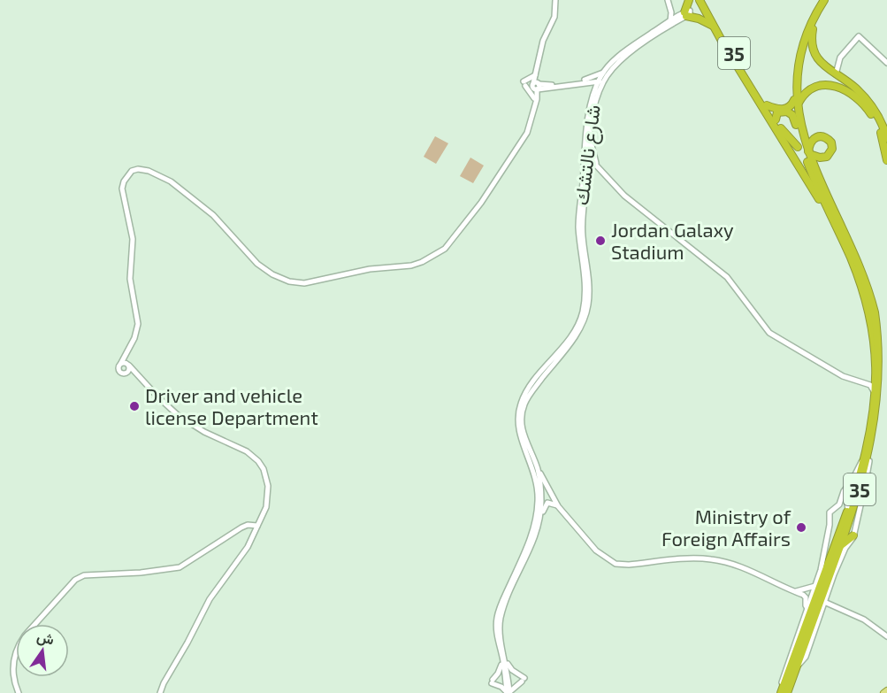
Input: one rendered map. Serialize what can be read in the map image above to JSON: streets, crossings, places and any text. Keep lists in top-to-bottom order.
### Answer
{
  "streets": {
    "highway": ["35"],
    "street": ["شارع نالتشك"]
  },
  "places": ["Jordan Galaxy Stadium", "Driver and vehicle license Department", "Ministry of Foreign Affairs"],
  "north": "top"
}
